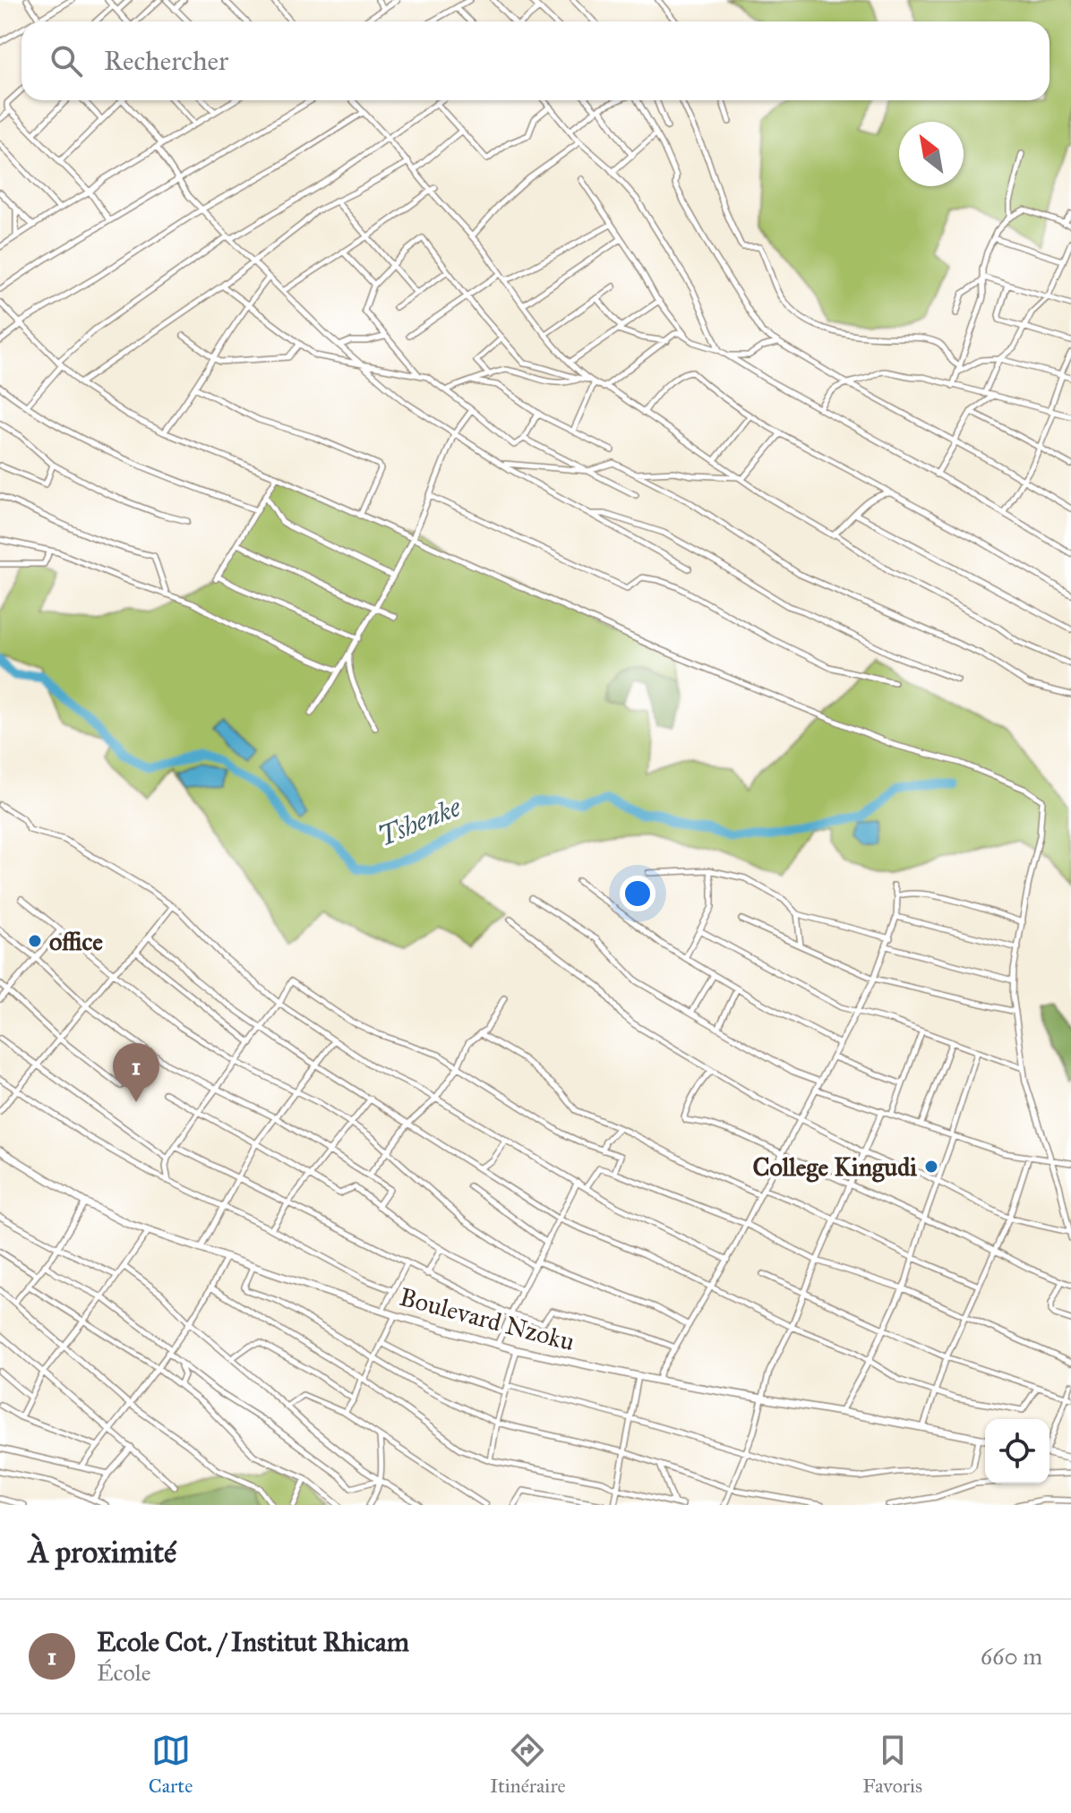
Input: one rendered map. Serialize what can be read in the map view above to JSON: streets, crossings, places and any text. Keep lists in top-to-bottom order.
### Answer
{
  "streets": {
    "street": ["Boulevard Nzoku"]
  },
  "water": ["Tshenke"],
  "places": ["office", "College Kingudi"],
  "north": "top left",
  "page": {
    "search": "Rechercher",
    "pins": "1",
    "heading": "À proximité",
    "list": [
      {
        "mark": "1",
        "name": "Ecole Cot. / Institut Rhicam",
        "note": "École",
        "value": "660 m"
      }
    ],
    "nav": ["Carte", "Itinéraire", "Favoris"]
  }
}
